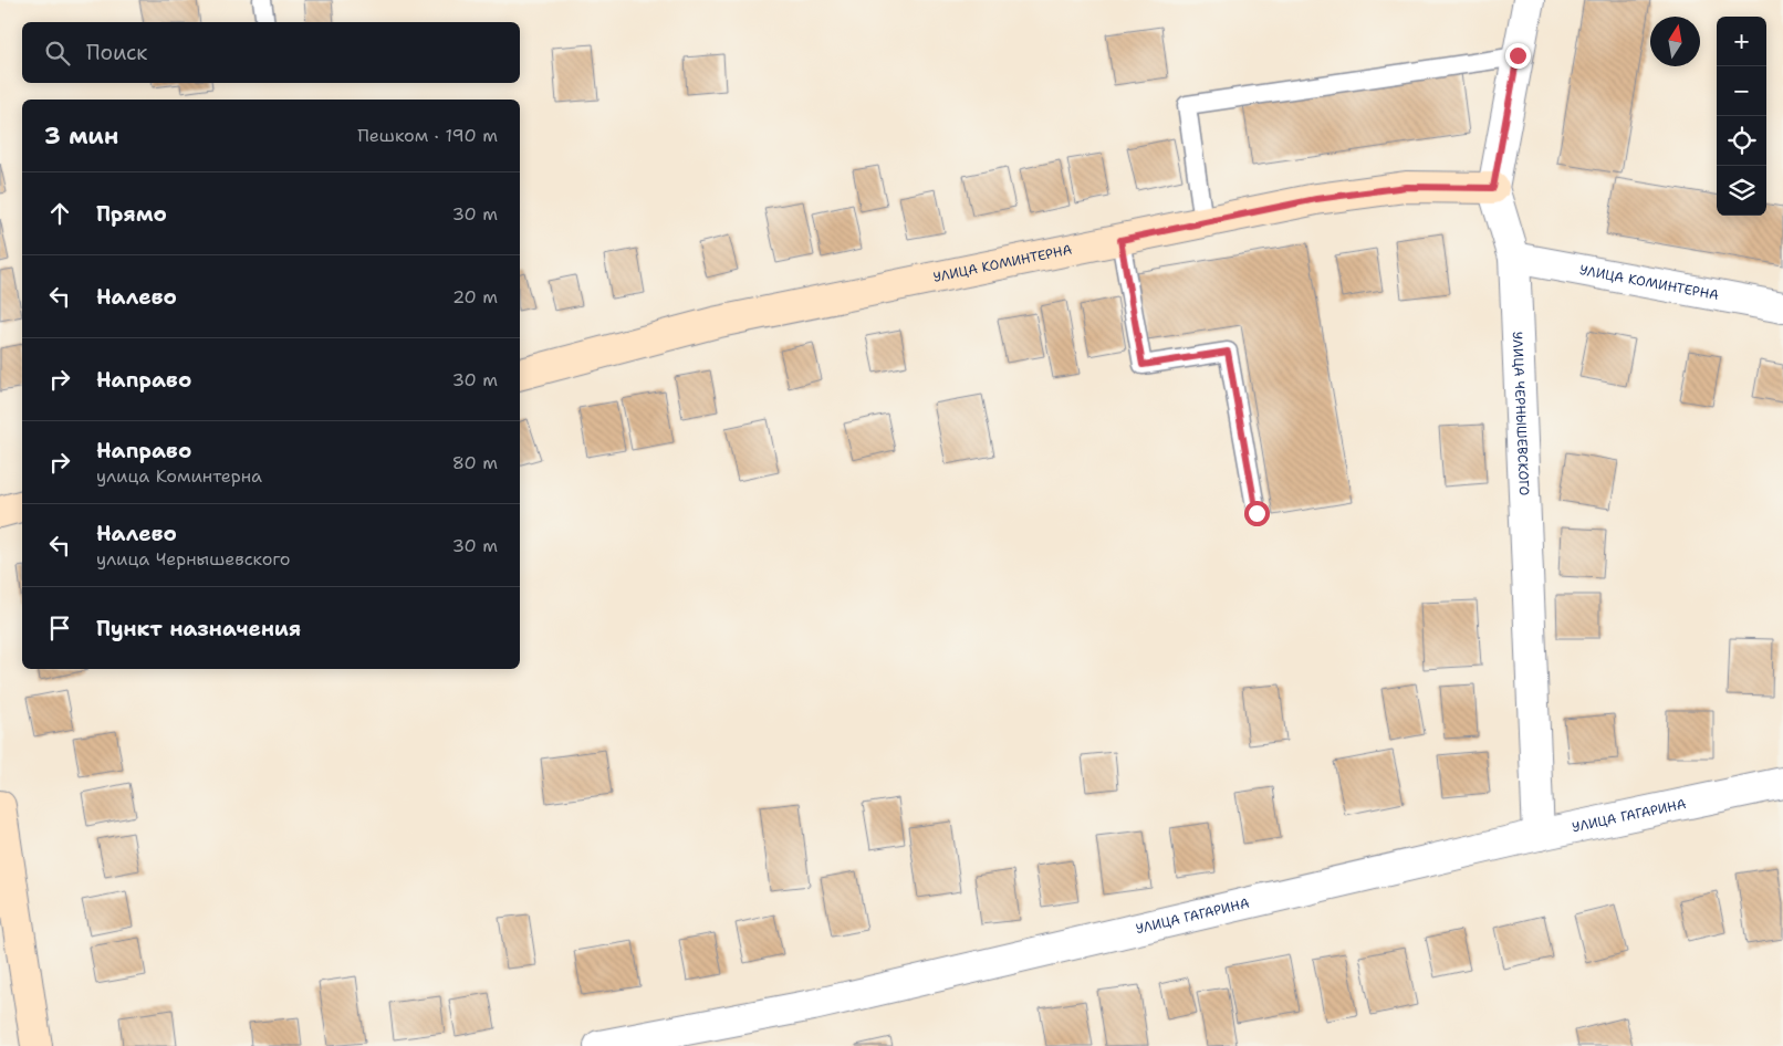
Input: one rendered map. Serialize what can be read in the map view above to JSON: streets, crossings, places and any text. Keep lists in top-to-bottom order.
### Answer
{
  "streets": {
    "street": ["УЛИЦА КОМИНТЕРНА", "УЛИЦА ЧЕРНЫШЕВСКОГО", "УЛИЦА ГАГАРИНА"]
  },
  "crossings": [
    ["УЛИЦА КОМИНТЕРНА", "УЛИЦА ЧЕРНЫШЕВСКОГО"],
    ["УЛИЦА ЧЕРНЫШЕВСКОГО", "УЛИЦА ГАГАРИНА"]
  ],
  "north": "top",
  "page": {
    "map_buttons": ["+", "−"],
    "search": "Поиск",
    "heading": ["3 мин", "Пешком · 190 m"],
    "list": [
      ["Прямо", "30 m"],
      ["Налево", "20 m"],
      ["Направо", "30 m"],
      ["Направо", "улица Коминтерна", "80 m"],
      ["Налево", "улица Чернышевского", "30 m"],
      "Пункт назначения"
    ]
  }
}
